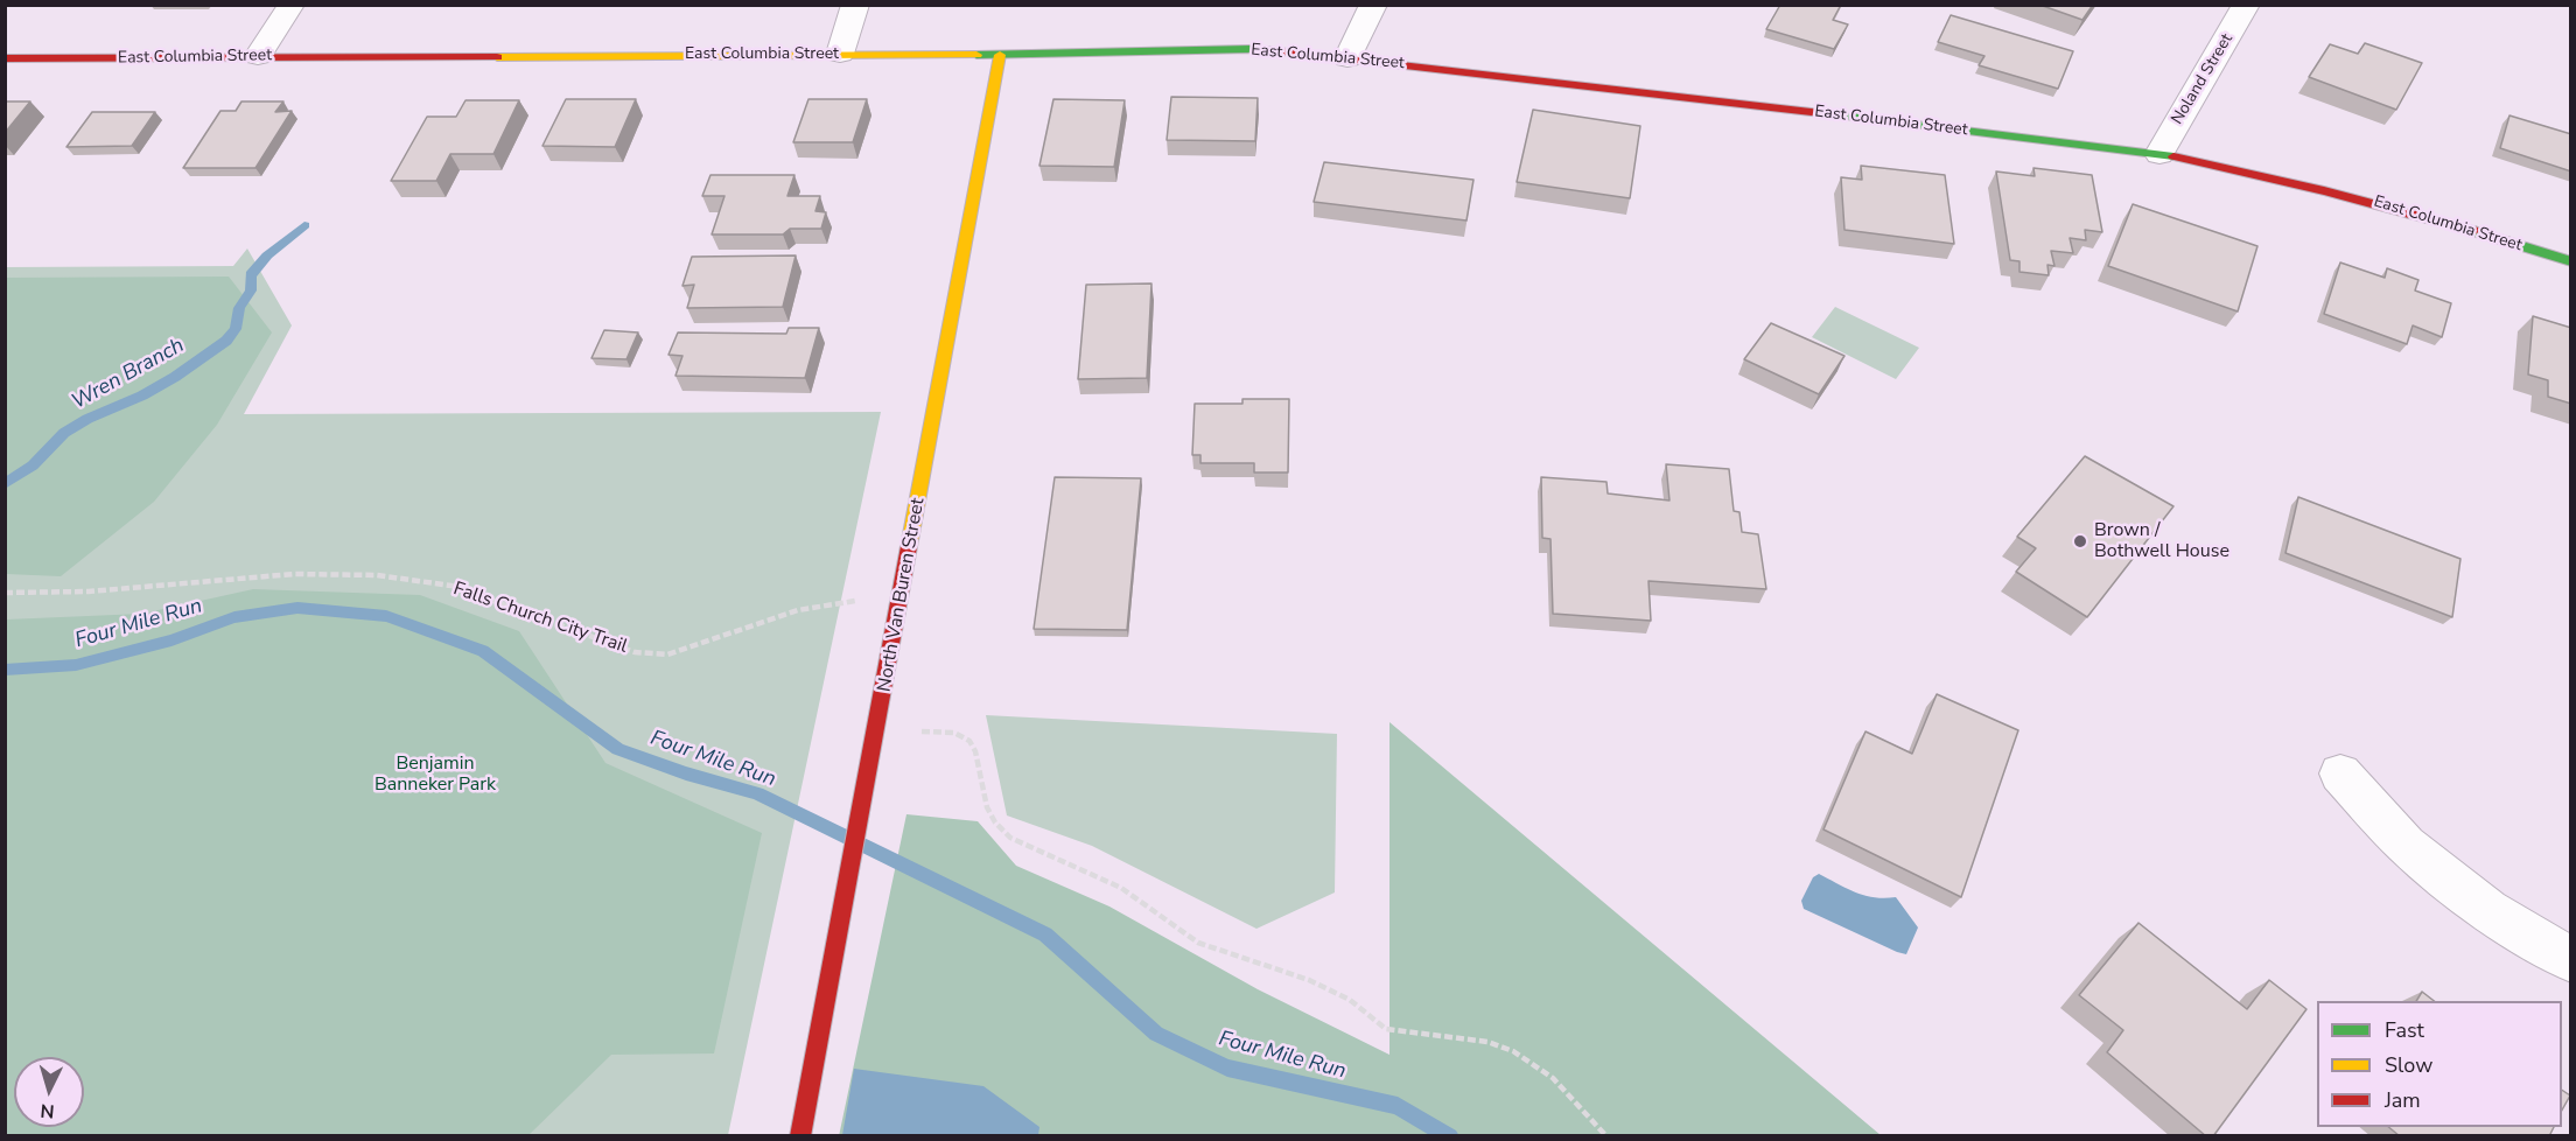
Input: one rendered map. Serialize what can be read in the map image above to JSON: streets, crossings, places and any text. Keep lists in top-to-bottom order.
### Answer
{
  "streets": {
    "street": ["East Columbia Street", "Noland Street", "North Van Buren Street"],
    "path": ["Falls Church City Trail"]
  },
  "crossings": [
    ["East Columbia Street", "Noland Street"],
    ["East Columbia Street", "North Van Buren Street"],
    ["North Van Buren Street", "Falls Church City Trail"]
  ],
  "water": ["Wren Branch", "Four Mile Run"],
  "parks": ["Benjamin Banneker Park"],
  "places": ["Brown / Bothwell House"],
  "legend": ["Fast", "Slow", "Jam"],
  "north": "bottom"
}
